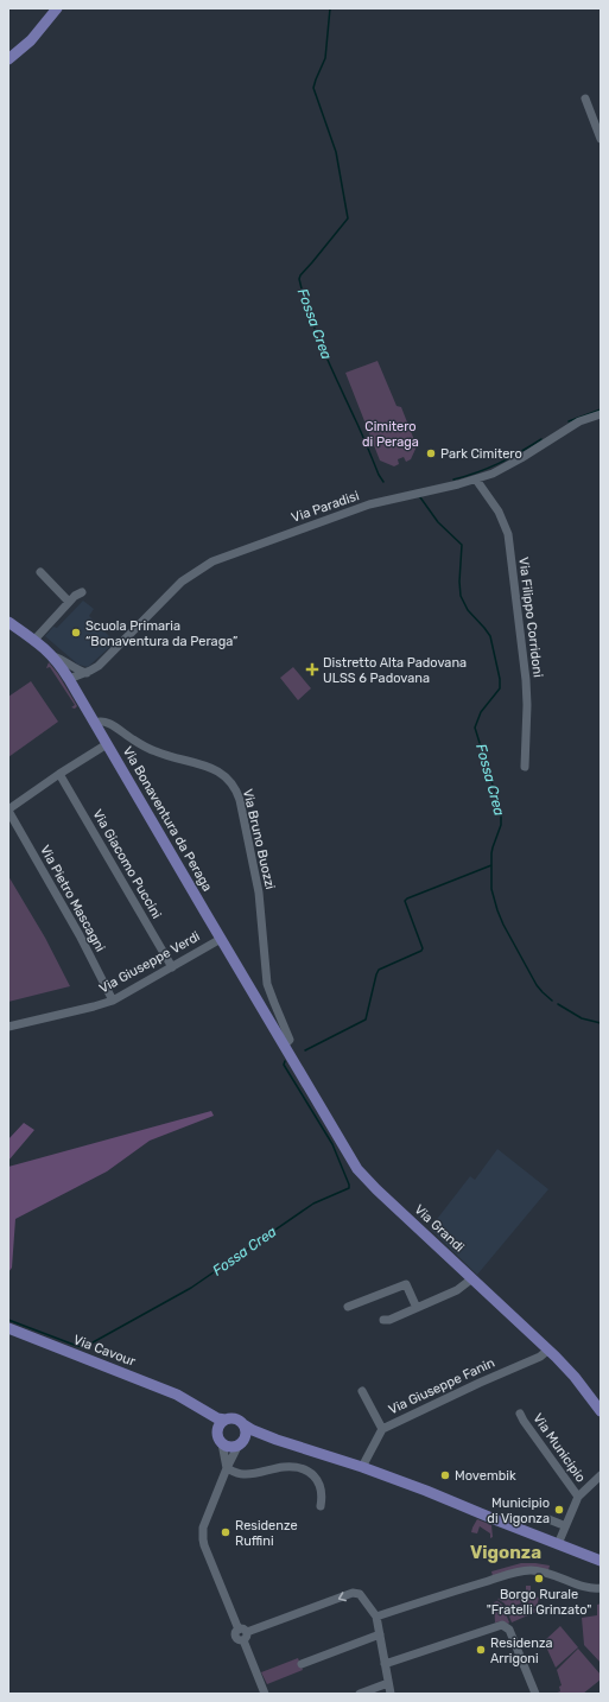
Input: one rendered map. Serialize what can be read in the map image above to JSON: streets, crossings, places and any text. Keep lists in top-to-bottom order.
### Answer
{
  "streets": {
    "main road": ["Via Bonaventura da Peraga", "Via Grandi", "Via Cavour"],
    "street": [
      "Via Paradisi",
      "Via Filippo Corridoni",
      "Via Bruno Buozzi",
      "Via Giacomo Puccini",
      "Via Pietro Mascagni",
      "Via Giuseppe Verdi",
      "Via Giuseppe Fanin",
      "Via Municipio"
    ]
  },
  "crossings": [
    ["Via Paradisi", "Via Filippo Corridoni"],
    ["Via Paradisi", "Via Bonaventura da Peraga"],
    ["Via Bonaventura da Peraga", "Via Bruno Buozzi"],
    ["Via Bonaventura da Peraga", "Via Giuseppe Verdi"],
    ["Via Bonaventura da Peraga", "Via Grandi"],
    ["Via Bruno Buozzi", "Via Grandi"],
    ["Via Giacomo Puccini", "Via Giuseppe Verdi"],
    ["Via Pietro Mascagni", "Via Giuseppe Verdi"],
    ["Via Grandi", "Via Giuseppe Fanin"]
  ],
  "districts": ["Vigonza"],
  "water": ["Fossa Crea"],
  "parks": ["Cimitero di Peraga"],
  "places": {
    "other": [
      "Park Cimitero",
      "Scuola Primaria “Bonaventura da Peraga”",
      "Movembik",
      "Municipio di Vigonza",
      "Residenze Ruffini",
      "Borgo Rurale \"Fratelli Grinzato\"",
      "Residenza Arrigoni"
    ],
    "health": ["Distretto Alta Padovana ULSS 6 Padovana"]
  }
}
